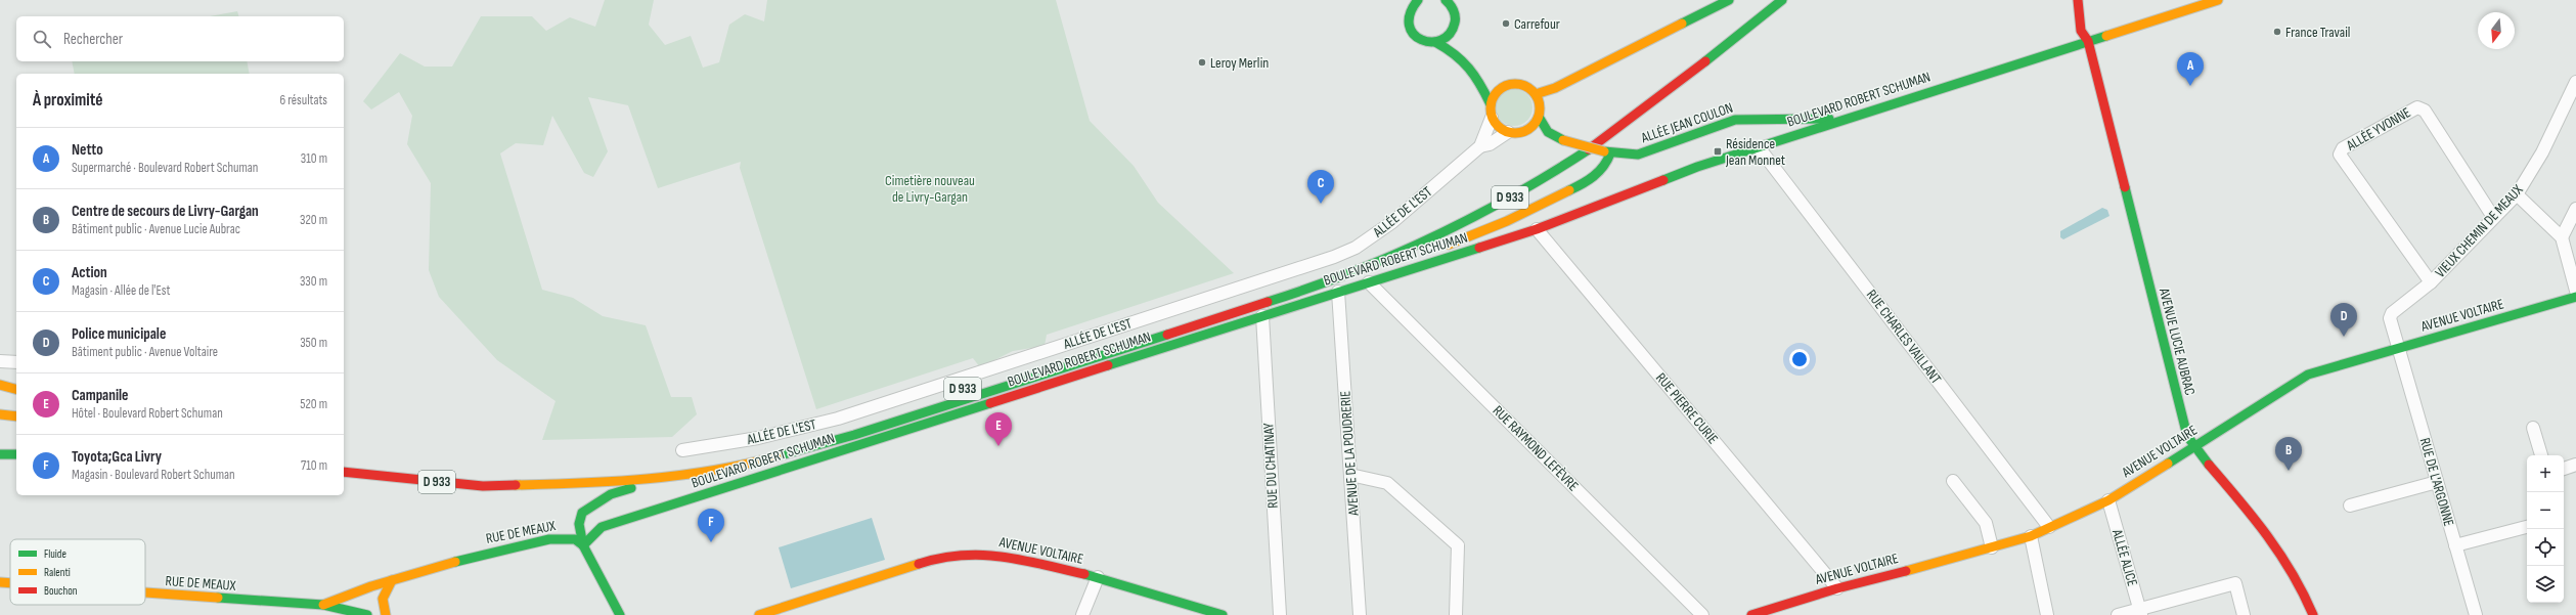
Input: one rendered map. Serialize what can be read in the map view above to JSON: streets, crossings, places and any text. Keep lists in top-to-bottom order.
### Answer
{
  "streets": {
    "main road": [
      "BOULEVARD ROBERT SCHUMAN",
      "ALLÉE JEAN COULON",
      "D 933",
      "AVENUE VOLTAIRE",
      "AVENUE LUCIE AUBRAC",
      "RUE DE MEAUX"
    ],
    "street": [
      "ALLÉE YVONNE",
      "ALLÉE DE L'EST",
      "VIEUX CHEMIN DE MEAUX",
      "RUE CHARLES VAILLANT",
      "RUE PIERRE CURIE",
      "RUE RAYMOND LEFÈVRE",
      "AVENUE DE LA POUDRERIE",
      "RUE DU CHATINAY",
      "RUE DE L'ARGONNE",
      "ALLÉE ALICE"
    ]
  },
  "crossings": [
    ["BOULEVARD ROBERT SCHUMAN", "ALLÉE JEAN COULON"],
    ["BOULEVARD ROBERT SCHUMAN", "RUE CHARLES VAILLANT"],
    ["BOULEVARD ROBERT SCHUMAN", "AVENUE LUCIE AUBRAC"],
    ["BOULEVARD ROBERT SCHUMAN", "RUE PIERRE CURIE"],
    ["BOULEVARD ROBERT SCHUMAN", "RUE RAYMOND LEFÈVRE"],
    ["BOULEVARD ROBERT SCHUMAN", "AVENUE DE LA POUDRERIE"],
    ["BOULEVARD ROBERT SCHUMAN", "RUE DU CHATINAY"],
    ["BOULEVARD ROBERT SCHUMAN", "RUE DE MEAUX"],
    ["ALLÉE JEAN COULON", "ALLÉE DE L'EST"],
    ["ALLÉE YVONNE", "VIEUX CHEMIN DE MEAUX"],
    ["VIEUX CHEMIN DE MEAUX", "AVENUE VOLTAIRE"],
    ["VIEUX CHEMIN DE MEAUX", "RUE DE L'ARGONNE"],
    ["AVENUE VOLTAIRE", "RUE CHARLES VAILLANT"],
    ["AVENUE VOLTAIRE", "AVENUE LUCIE AUBRAC"],
    ["AVENUE VOLTAIRE", "RUE PIERRE CURIE"],
    ["AVENUE VOLTAIRE", "RUE DE L'ARGONNE"],
    ["AVENUE VOLTAIRE", "ALLÉE ALICE"]
  ],
  "parks": ["Cimetière nouveau de Livry-Gargan"],
  "places": {
    "other": ["Carrefour", "France Travail", "Leroy Merlin"],
    "transit": ["Résidence Jean Monnet"]
  },
  "legend": ["Fluide", "Ralenti", "Bouchon"],
  "north": "bottom",
  "page": {
    "search": "Rechercher",
    "pins": [
      "A",
      "C",
      "D",
      "E",
      "B",
      "F"
    ],
    "heading": ["À proximité", "6 résultats"],
    "list": [
      {
        "mark": "A",
        "name": "Netto",
        "note": "Supermarché · Boulevard Robert Schuman",
        "value": "310 m"
      },
      {
        "mark": "B",
        "name": "Centre de secours de Livry-Gargan",
        "note": "Bâtiment public · Avenue Lucie Aubrac",
        "value": "320 m"
      },
      {
        "mark": "C",
        "name": "Action",
        "note": "Magasin · Allée de l'Est",
        "value": "330 m"
      },
      {
        "mark": "D",
        "name": "Police municipale",
        "note": "Bâtiment public · Avenue Voltaire",
        "value": "350 m"
      },
      {
        "mark": "E",
        "name": "Campanile",
        "note": "Hôtel · Boulevard Robert Schuman",
        "value": "520 m"
      },
      {
        "mark": "F",
        "name": "Toyota;Gca Livry",
        "note": "Magasin · Boulevard Robert Schuman",
        "value": "710 m"
      }
    ],
    "map_buttons": ["+", "−"]
  }
}
